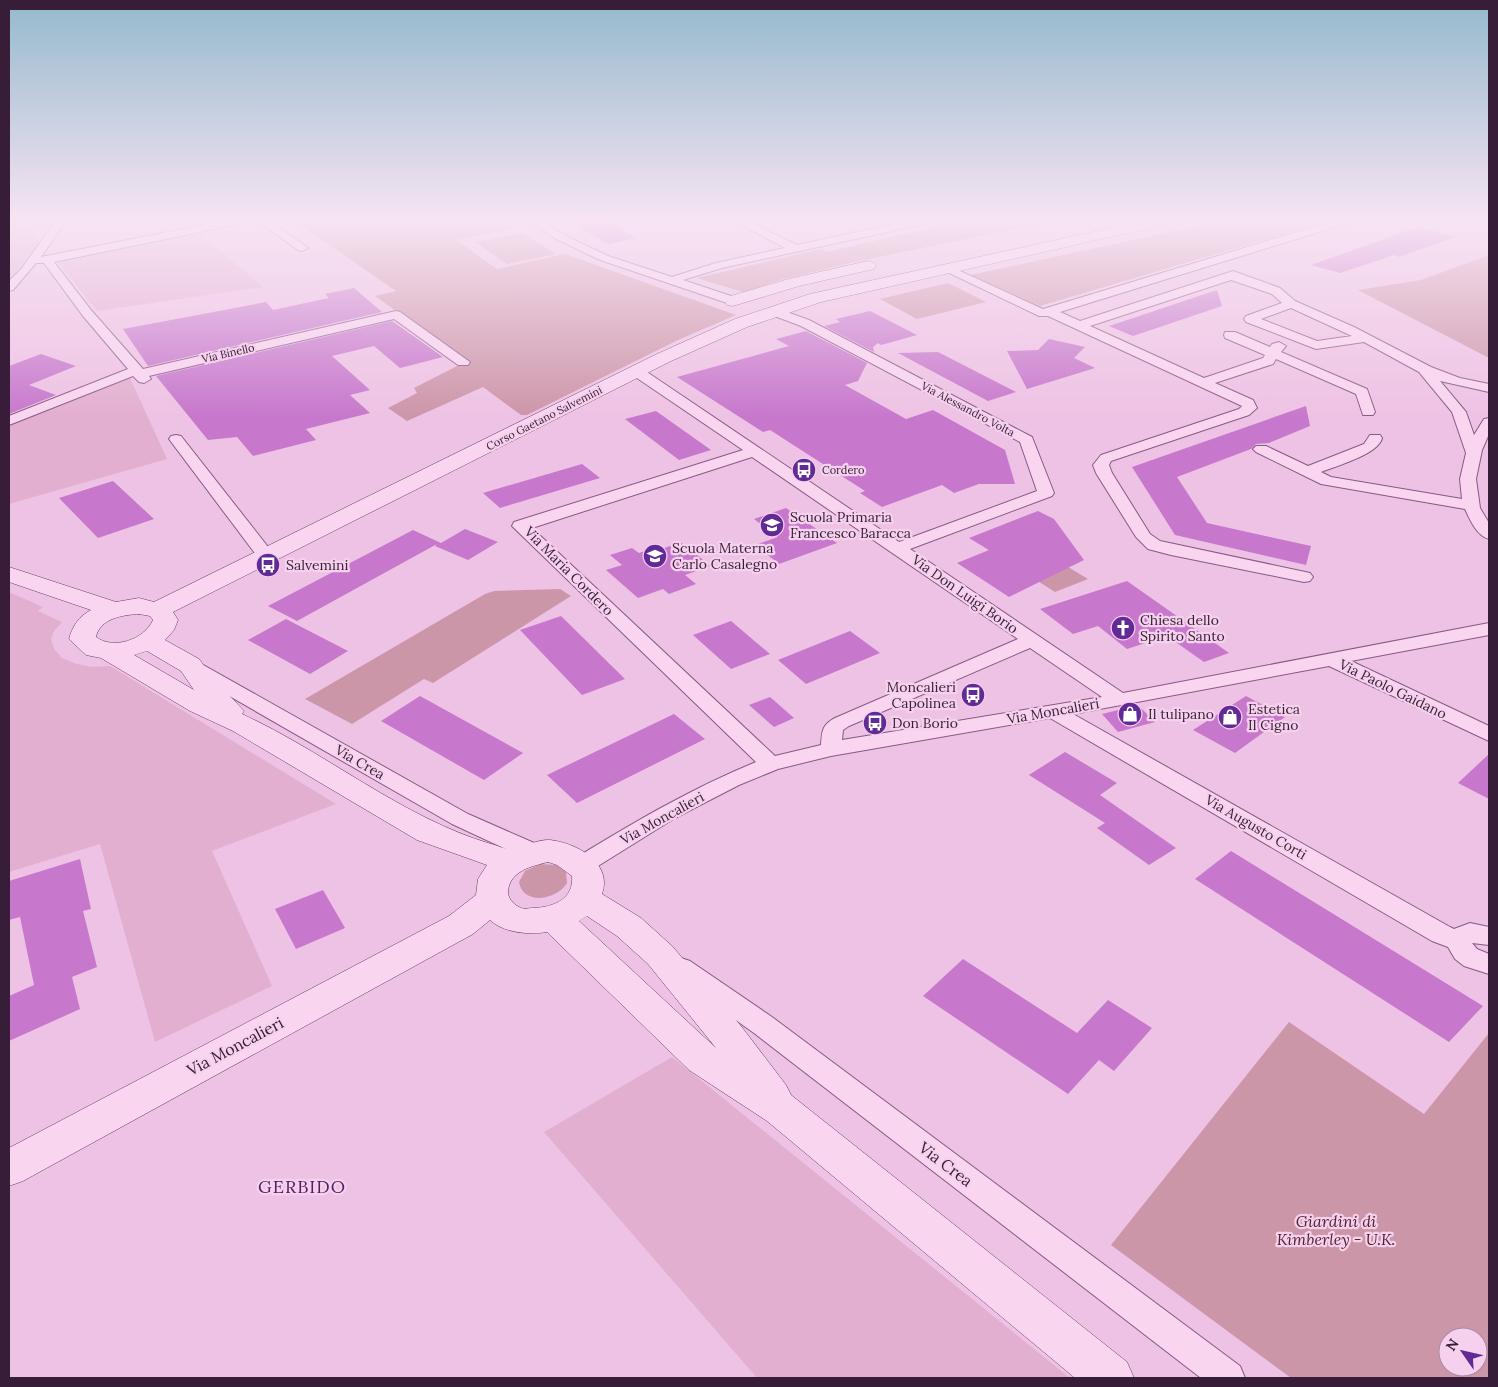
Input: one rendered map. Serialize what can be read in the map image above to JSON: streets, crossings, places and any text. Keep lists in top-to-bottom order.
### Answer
{
  "streets": {
    "street": [
      "Via Binello",
      "Via Alessandro Volta",
      "Corso Gaetano Salvemini",
      "Via Maria Cordero",
      "Via Don Luigi Borio",
      "Via Paolo Gaidano",
      "Via Moncalieri",
      "Via Crea",
      "Via Augusto Corti"
    ]
  },
  "crossings": [
    ["Via Alessandro Volta", "Corso Gaetano Salvemini"],
    ["Via Alessandro Volta", "Via Don Luigi Borio"],
    ["Corso Gaetano Salvemini", "Via Don Luigi Borio"],
    ["Via Maria Cordero", "Via Don Luigi Borio"],
    ["Via Maria Cordero", "Via Moncalieri"],
    ["Via Don Luigi Borio", "Via Moncalieri"],
    ["Via Paolo Gaidano", "Via Moncalieri"],
    ["Via Moncalieri", "Via Crea"],
    ["Via Moncalieri", "Via Augusto Corti"]
  ],
  "districts": ["GERBIDO"],
  "parks": ["Giardini di Kimberley - U.K."],
  "places": {
    "bus stop": [
      "Cordero",
      "Salvemini",
      "Moncalieri Capolinea",
      "Don Borio"
    ],
    "school or university": ["Scuola Primaria Francesco Baracca", "Scuola Materna Carlo Casalegno"],
    "church": ["Chiesa dello Spirito Santo"],
    "shop": ["Il tulipano", "Estetica Il Cigno"]
  },
  "north": "top left"
}
